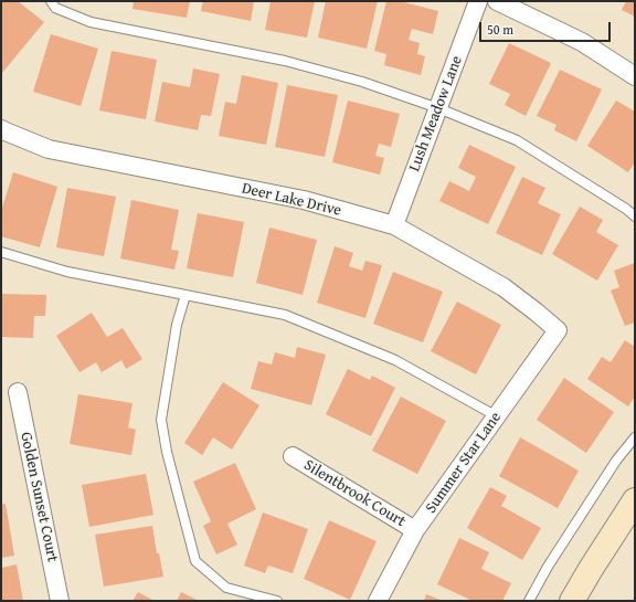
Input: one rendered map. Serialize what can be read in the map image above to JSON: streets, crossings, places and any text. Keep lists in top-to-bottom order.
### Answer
{
  "streets": {
    "street": [
      "Lush Meadow Lane",
      "Deer Lake Drive",
      "Summer Star Lane",
      "Silentbrook Court",
      "Golden Sunset Court"
    ]
  },
  "crossings": [
    ["Lush Meadow Lane", "Deer Lake Drive"],
    ["Deer Lake Drive", "Summer Star Lane"],
    ["Summer Star Lane", "Silentbrook Court"]
  ],
  "scale_bar": "50 m"
}
